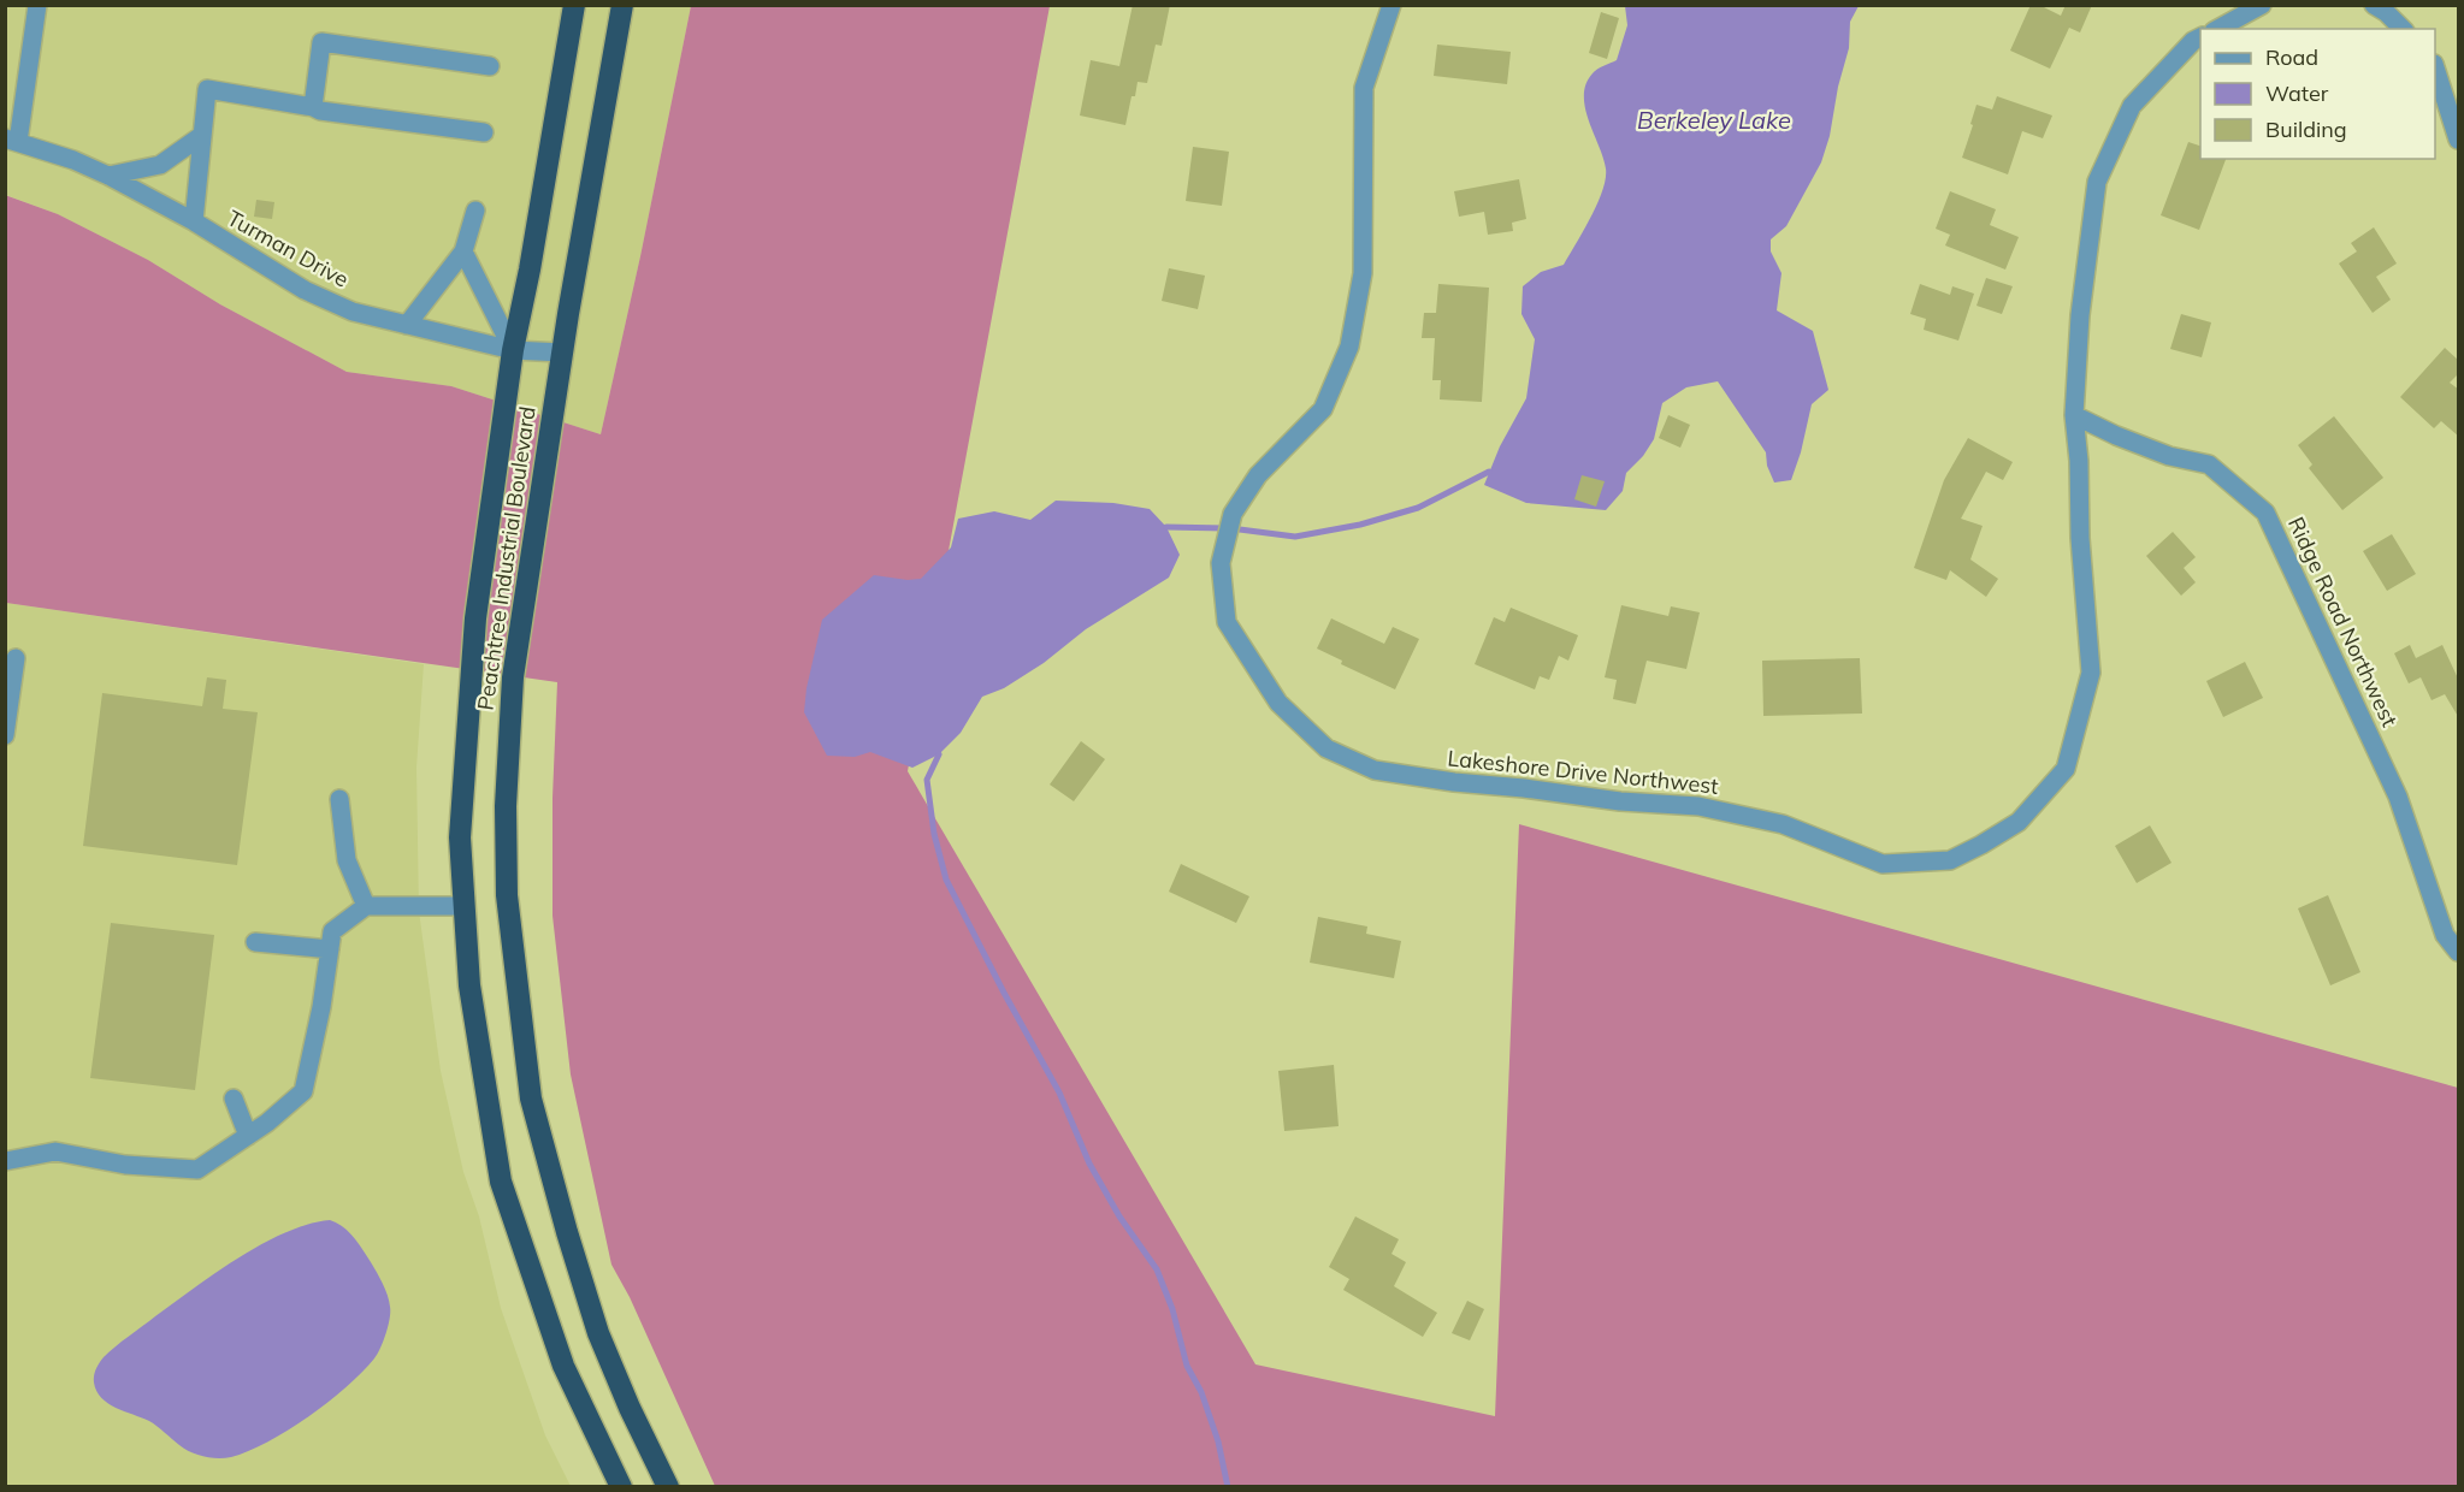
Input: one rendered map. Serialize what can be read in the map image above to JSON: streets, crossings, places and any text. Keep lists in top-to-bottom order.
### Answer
{
  "streets": {
    "highway": ["Peachtree Industrial Boulevard"],
    "street": ["Turman Drive", "Ridge Road Northwest", "Lakeshore Drive Northwest"]
  },
  "crossings": [
    ["Turman Drive", "Peachtree Industrial Boulevard"],
    ["Ridge Road Northwest", "Lakeshore Drive Northwest"]
  ],
  "water": ["Berkeley Lake"],
  "legend": ["Road", "Water", "Building"]
}
